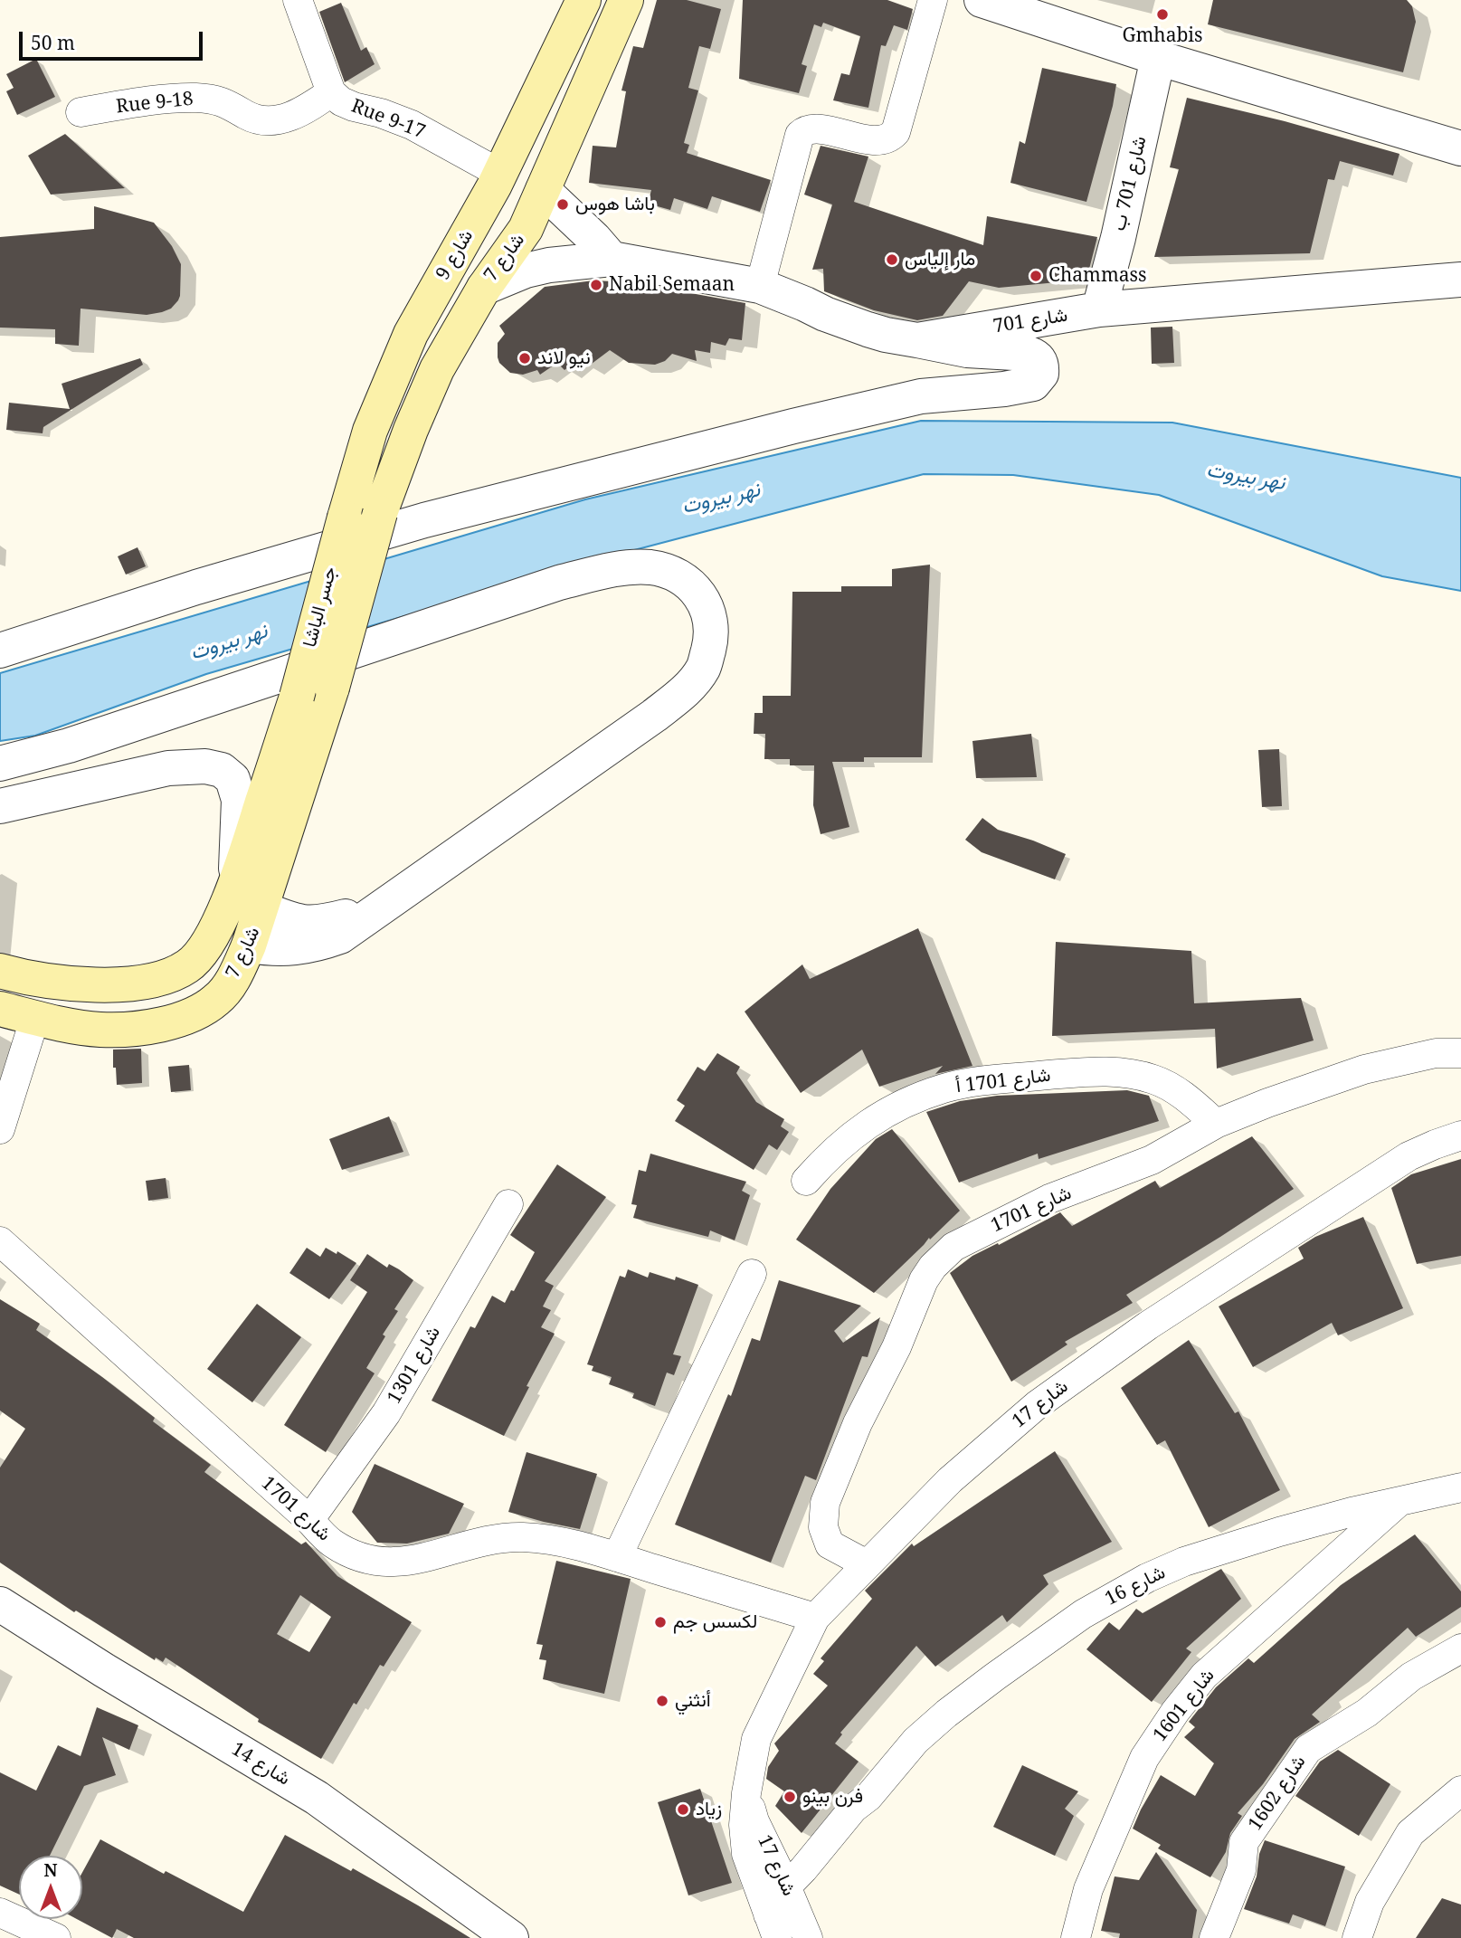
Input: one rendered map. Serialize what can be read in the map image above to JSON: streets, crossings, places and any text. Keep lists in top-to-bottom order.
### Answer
{
  "streets": {
    "main road": ["شارع 9", "شارع 7", "جسر الباشا"],
    "street": [
      "Rue 9-18",
      "Rue 9-17",
      "شارع 701 ب",
      "شارع 701",
      "شارع 1701 أ",
      "شارع 1701",
      "شارع 1301",
      "شارع 17",
      "شارع 16",
      "شارع 1601",
      "شارع 14",
      "شارع 1602"
    ]
  },
  "crossings": [
    ["Rue 9-18", "Rue 9-17"],
    ["Rue 9-17", "شارع 9"],
    ["شارع 701 ب", "شارع 701"],
    ["شارع 9", "جسر الباشا"],
    ["شارع 7", "شارع 701"],
    ["شارع 7", "جسر الباشا"],
    ["شارع 1701 أ", "شارع 1701"],
    ["شارع 1701", "شارع 1301"],
    ["شارع 1701", "شارع 17"],
    ["شارع 17", "شارع 16"],
    ["شارع 16", "شارع 1601"]
  ],
  "water": ["نهر بيروت"],
  "places": [
    "Gmhabis",
    "باشا هوس",
    "مار إلياس",
    "Chammass",
    "Nabil Semaan",
    "نيو لاند",
    "لكسس جم",
    "أنثني",
    "فرن بينو",
    "زياد"
  ],
  "scale_bar": "50 m",
  "north": "top"
}
